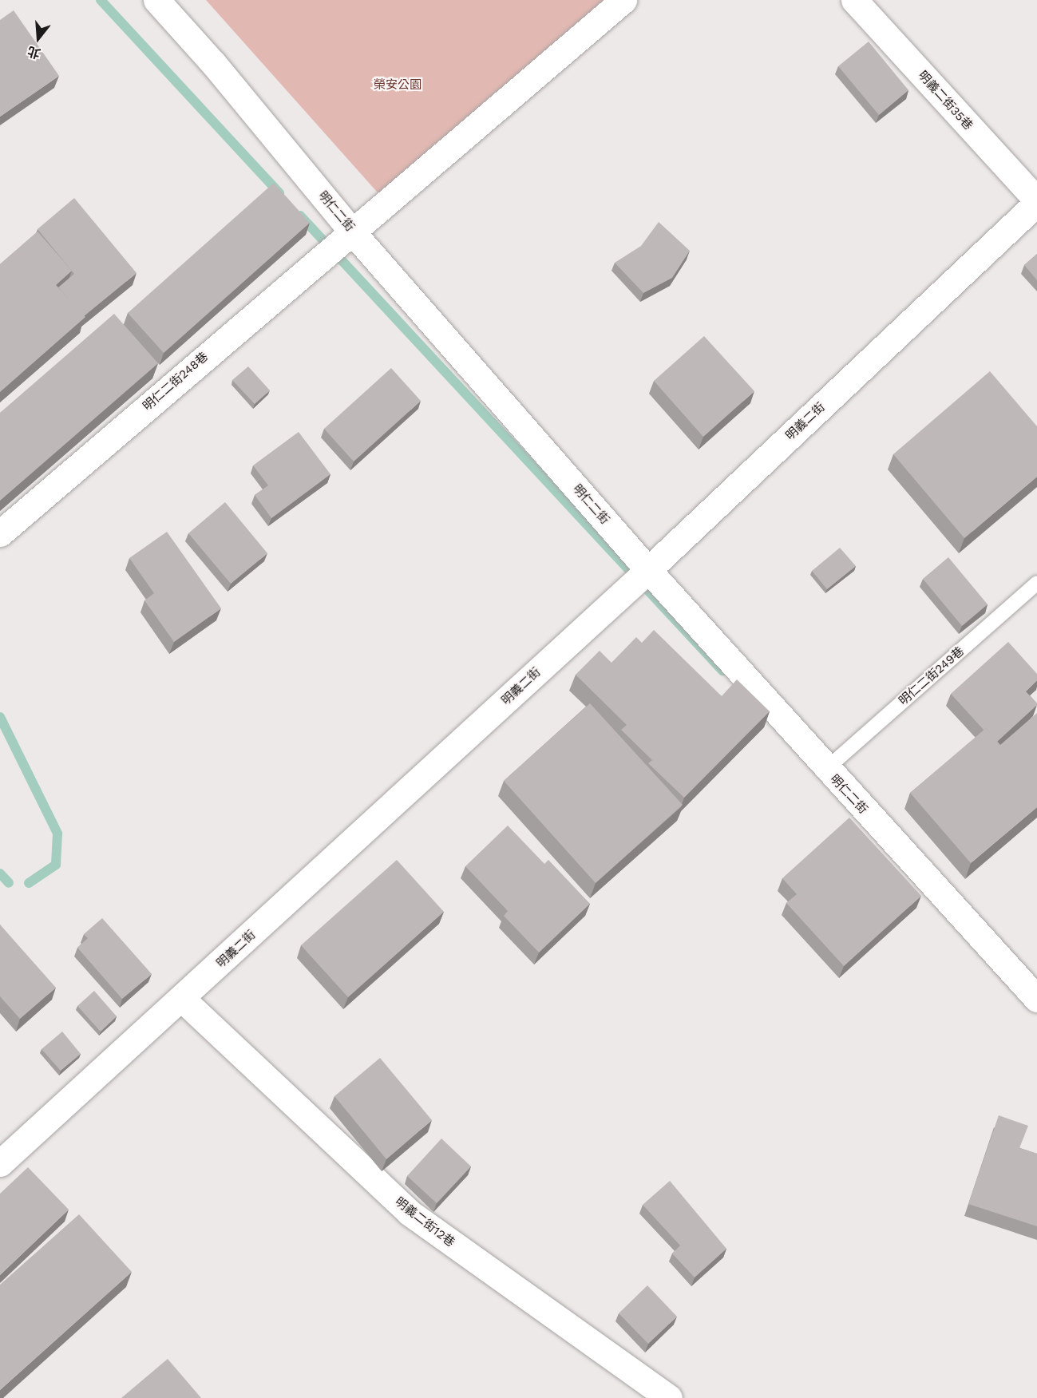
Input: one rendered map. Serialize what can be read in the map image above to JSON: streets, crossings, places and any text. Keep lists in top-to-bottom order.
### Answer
{
  "streets": {
    "street": [
      "明義二街35巷",
      "明仁二街",
      "明仁二街248巷",
      "明義二街",
      "明義二街12巷"
    ],
    "lane": ["明仁二街249巷"]
  },
  "crossings": [
    ["明義二街35巷", "明義二街"],
    ["明仁二街", "明仁二街248巷"],
    ["明仁二街", "明義二街"],
    ["明仁二街", "明仁二街249巷"],
    ["明義二街", "明義二街12巷"]
  ],
  "parks": ["榮安公園"],
  "north": "bottom"
}
